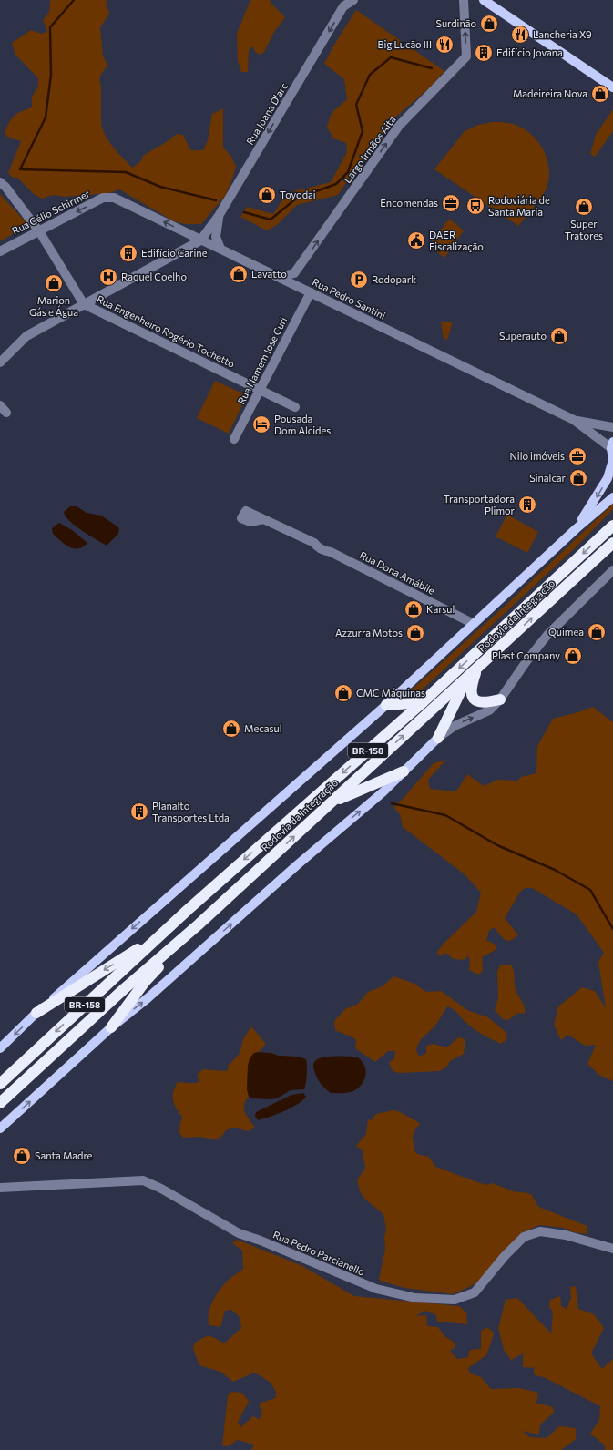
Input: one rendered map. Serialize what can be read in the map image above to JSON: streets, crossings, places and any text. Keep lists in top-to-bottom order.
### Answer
{
  "streets": {
    "highway": ["Rodovia da Integração", "BR-158"],
    "street": [
      "Rua Joana D'arc",
      "Largo Irmãos Aita",
      "Rua Célio Schirmer",
      "Rua Pedro Santini",
      "Rua Engenheiro Rogério Tochetto",
      "Rua Namem José Curi",
      "Rua Dona Amábile",
      "Rua Pedro Parcianello"
    ]
  },
  "crossings": [
    ["Rua Joana D'arc", "Rua Pedro Santini"],
    ["Rua Célio Schirmer", "Rua Pedro Santini"],
    ["Rua Célio Schirmer", "Rua Engenheiro Rogério Tochetto"],
    ["Rua Pedro Santini", "Rua Namem José Curi"],
    ["Rua Engenheiro Rogério Tochetto", "Rua Namem José Curi"],
    ["Rua Dona Amábile", "BR-158"],
    ["Rodovia da Integração", "BR-158"]
  ],
  "one_way": ["Rua Joana D'arc", "Largo Irmãos Aita", "Rua Célio Schirmer"],
  "places": {
    "shop": [
      "Surdinão",
      "Madeireira Nova",
      "Toyodai",
      "Super Tratores",
      "Lavatto",
      "Marion Gás e Água",
      "Superauto",
      "Sinalcar",
      "Karsul",
      "Químea",
      "Azzurra Motos",
      "Plast Company",
      "CMC Máquinas",
      "Mecasul",
      "Santa Madre"
    ],
    "restaurant": ["Lancheria X9", "Big Lucão III"],
    "building": [
      "Edifício Jovana",
      "Edifício Carine",
      "Transportadora Plimor",
      "Planalto Transportes Ltda"
    ],
    "office": ["Encomendas", "Nilo imóveis"],
    "bus stop": ["Rodoviária de Santa Maria"],
    "public building": ["DAER Fiscalização"],
    "hospital": ["Raquel Coelho"],
    "parking": ["Rodopark"],
    "hotel": ["Pousada Dom Alcides"]
  }
}
